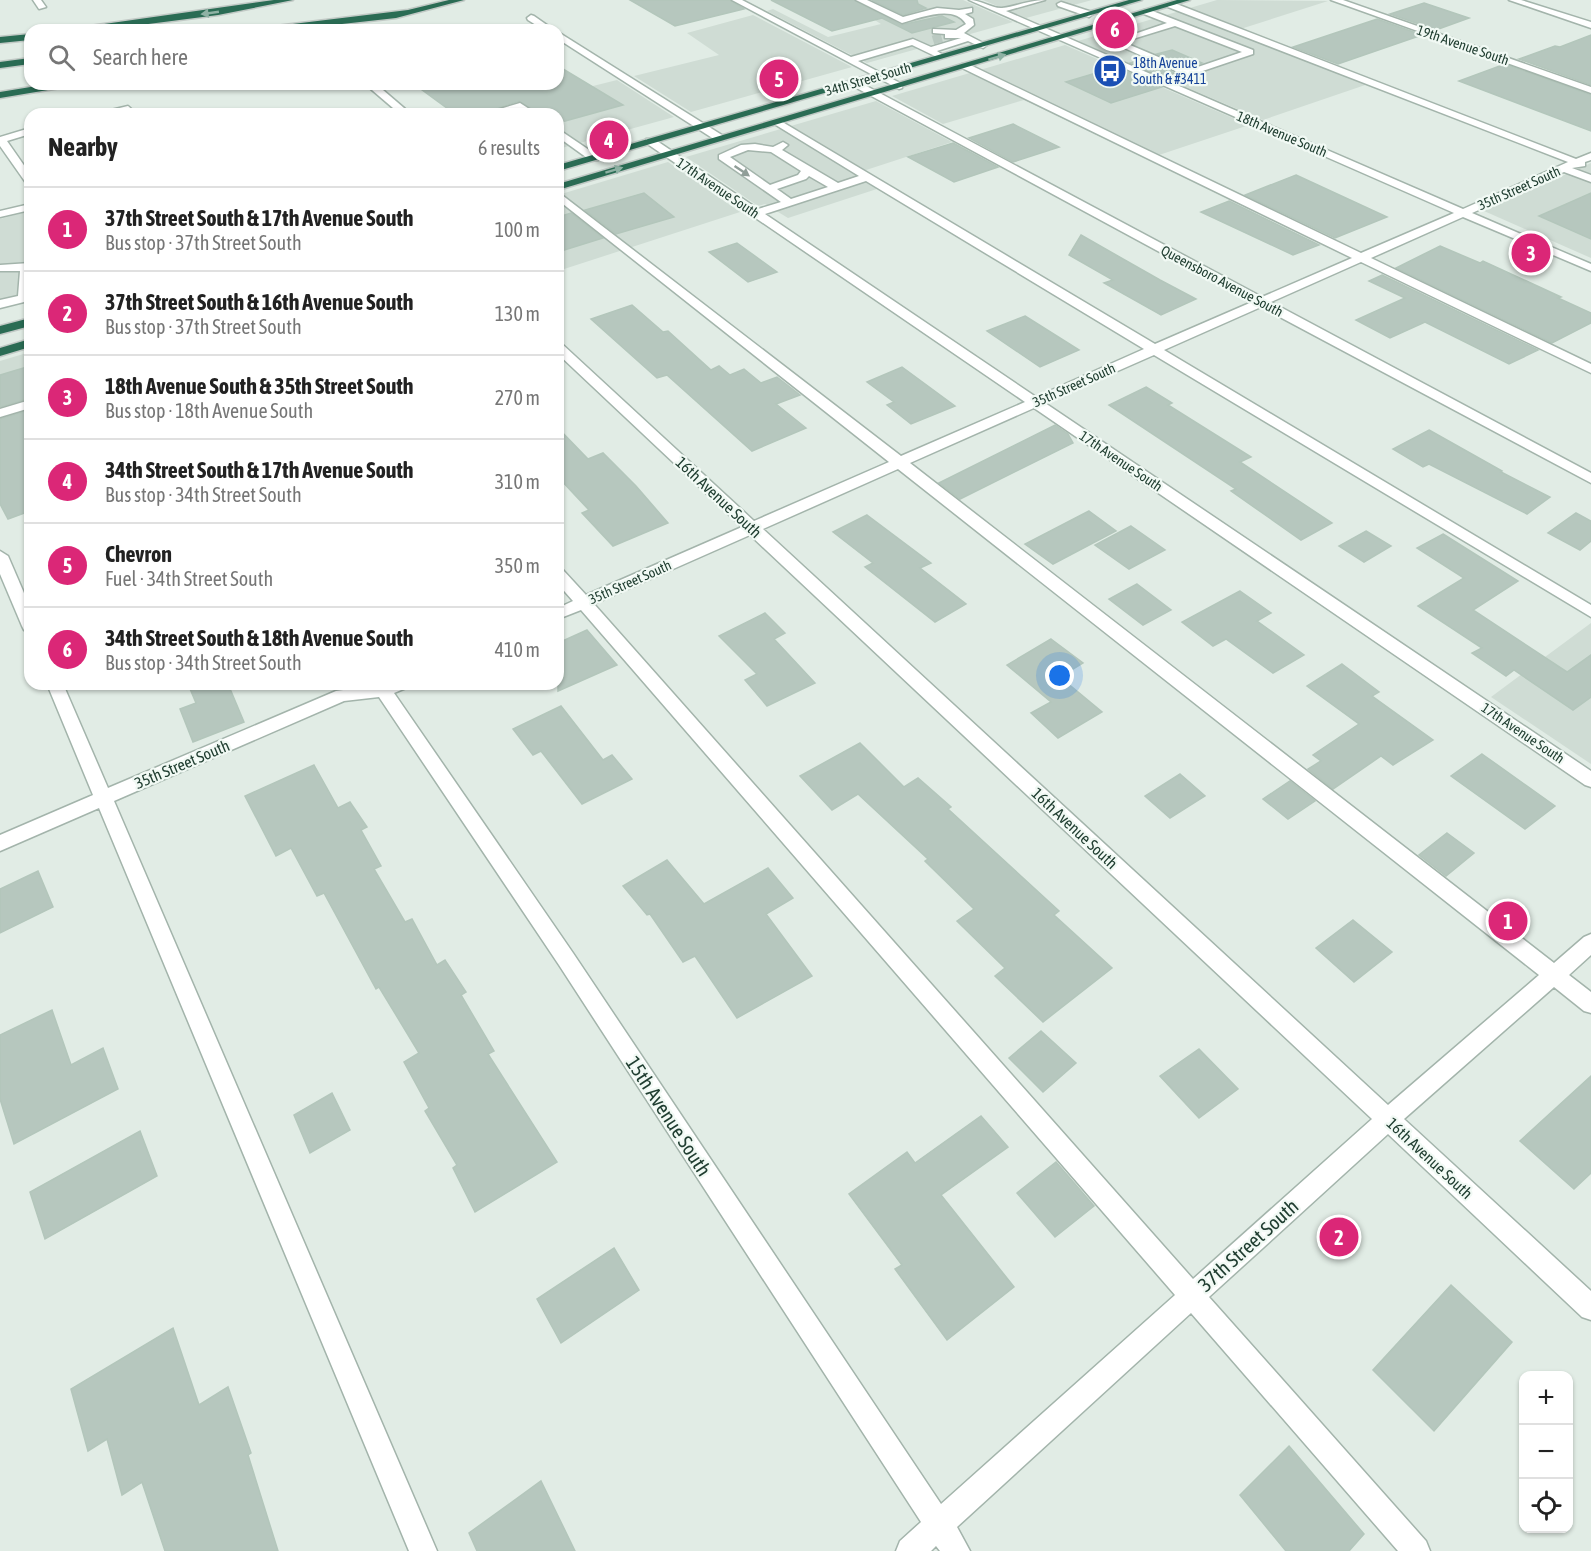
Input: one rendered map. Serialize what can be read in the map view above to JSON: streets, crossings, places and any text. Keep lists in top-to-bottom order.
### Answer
{
  "streets": {
    "highway": ["34th Street South"],
    "street": [
      "19th Avenue South",
      "18th Avenue South",
      "17th Avenue South",
      "35th Street South",
      "Queensboro Avenue South",
      "16th Avenue South",
      "15th Avenue South",
      "37th Street South"
    ]
  },
  "crossings": [
    ["34th Street South", "18th Avenue South"],
    ["34th Street South", "17th Avenue South"],
    ["34th Street South", "Queensboro Avenue South"],
    ["18th Avenue South", "35th Street South"],
    ["17th Avenue South", "35th Street South"],
    ["35th Street South", "Queensboro Avenue South"],
    ["35th Street South", "16th Avenue South"],
    ["16th Avenue South", "37th Street South"],
    ["15th Avenue South", "37th Street South"]
  ],
  "places": {
    "bus stop": ["18th Avenue South & #3411"]
  },
  "page": {
    "pins": [
      "6",
      "5",
      "4",
      "3",
      "1",
      "2"
    ],
    "search": "Search here",
    "heading": ["Nearby", "6 results"],
    "list": [
      {
        "mark": "1",
        "name": "37th Street South & 17th Avenue South",
        "note": "Bus stop · 37th Street South",
        "value": "100 m"
      },
      {
        "mark": "2",
        "name": "37th Street South & 16th Avenue South",
        "note": "Bus stop · 37th Street South",
        "value": "130 m"
      },
      {
        "mark": "3",
        "name": "18th Avenue South & 35th Street South",
        "note": "Bus stop · 18th Avenue South",
        "value": "270 m"
      },
      {
        "mark": "4",
        "name": "34th Street South & 17th Avenue South",
        "note": "Bus stop · 34th Street South",
        "value": "310 m"
      },
      {
        "mark": "5",
        "name": "Chevron",
        "note": "Fuel · 34th Street South",
        "value": "350 m"
      },
      {
        "mark": "6",
        "name": "34th Street South & 18th Avenue South",
        "note": "Bus stop · 34th Street South",
        "value": "410 m"
      }
    ],
    "map_buttons": ["+", "−"]
  }
}
